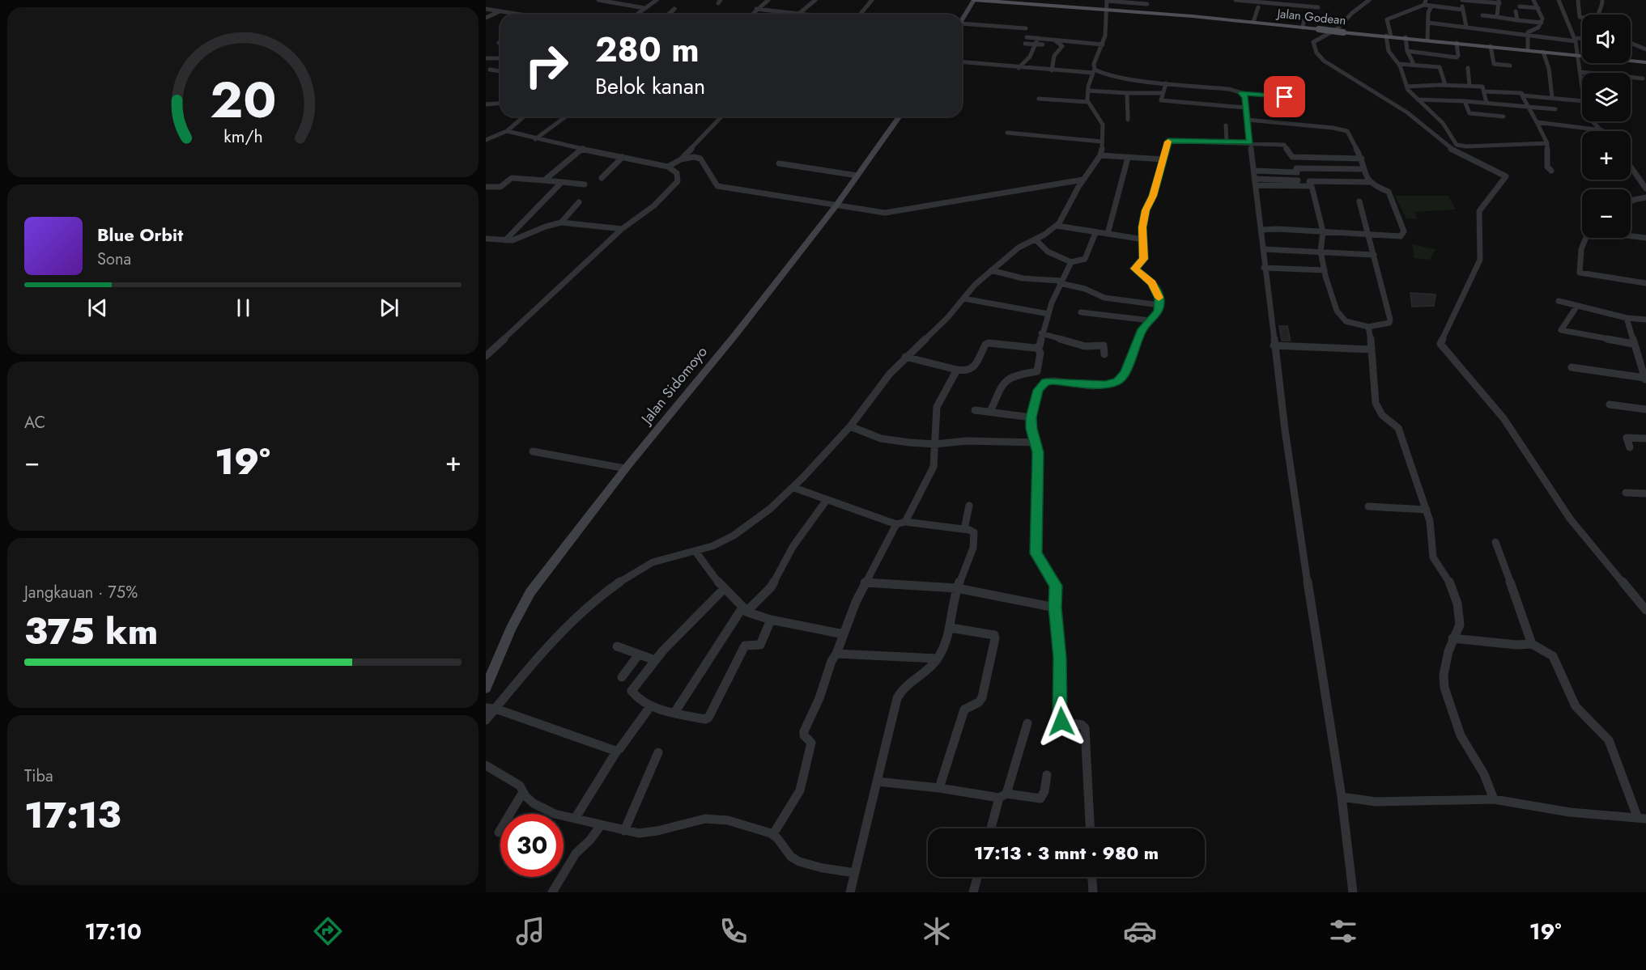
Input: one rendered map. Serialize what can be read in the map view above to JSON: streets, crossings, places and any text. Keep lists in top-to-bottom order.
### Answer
{
  "streets": {
    "main road": ["Jalan Godean", "Jalan Sidomoyo"]
  },
  "page": {
    "map_buttons": ["+", "−"],
    "turn": ["280 m", "Belok kanan"],
    "song": ["Blue Orbit", "Sona"],
    "tile": [
      "AC",
      ["Jangkauan · 75%", "375 km"],
      ["Tiba", "17:13"]
    ],
    "heat": ["−", "19°", "+"],
    "limit": "30",
    "trip": "17:13 · 3 mnt · 980 m",
    "tabs": ["17:10", "19°"],
    "gauge": ["20", "km/h"]
  }
}
